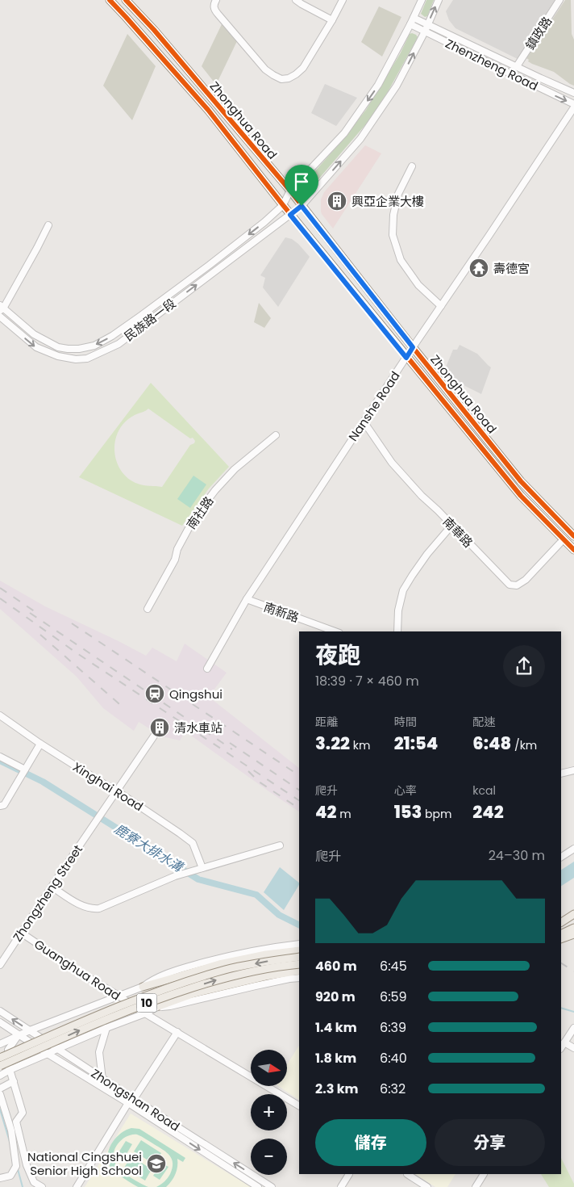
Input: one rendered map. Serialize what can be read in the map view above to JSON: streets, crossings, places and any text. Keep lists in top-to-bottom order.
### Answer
{
  "streets": {
    "main road": ["Zhonghua Road", "10"],
    "street": [
      "鎮政路",
      "Zhenzheng Road",
      "民族路一段",
      "Nanshe Road",
      "南社路",
      "南華路",
      "南新路",
      "Xinghai Road",
      "Zhongzheng Street",
      "Guanghua Road",
      "Zhongshan Road"
    ]
  },
  "crossings": [
    ["鎮政路", "Zhenzheng Road"],
    ["Zhenzheng Road", "民族路一段"],
    ["Zhonghua Road", "民族路一段"],
    ["Zhonghua Road", "Nanshe Road"],
    ["Zhonghua Road", "南華路"],
    ["Nanshe Road", "南華路"],
    ["Nanshe Road", "南新路"],
    ["Xinghai Road", "Zhongzheng Street"],
    ["Zhongzheng Street", "Guanghua Road"]
  ],
  "water": ["鹿寮大排水溝"],
  "places": {
    "building": ["興亞企業大樓", "清水車站"],
    "temple": ["壽德宮"],
    "station": ["Qingshui"],
    "school or university": ["National Cingshuei Senior High School"]
  },
  "north": "right",
  "page": {
    "heading": ["夜跑", "18:39 · 7 × 460 m"],
    "stats": [
      ["距離", "3.22 km"],
      ["時間", "21:54"],
      ["配速", "6:48 /km"],
      ["爬升", "42 m"],
      ["心率", "153 bpm"],
      ["kcal", "242"]
    ],
    "chart": ["爬升", "24–30 m"],
    "list": [
      {
        "name": "460 m",
        "note": "6:45"
      },
      {
        "name": "920 m",
        "note": "6:59"
      },
      {
        "name": "1.4 km",
        "note": "6:39"
      },
      {
        "name": "1.8 km",
        "note": "6:40"
      },
      {
        "name": "2.3 km",
        "note": "6:32"
      }
    ],
    "map_buttons": ["+", "−"],
    "buttons": ["儲存", "分享"]
  }
}
